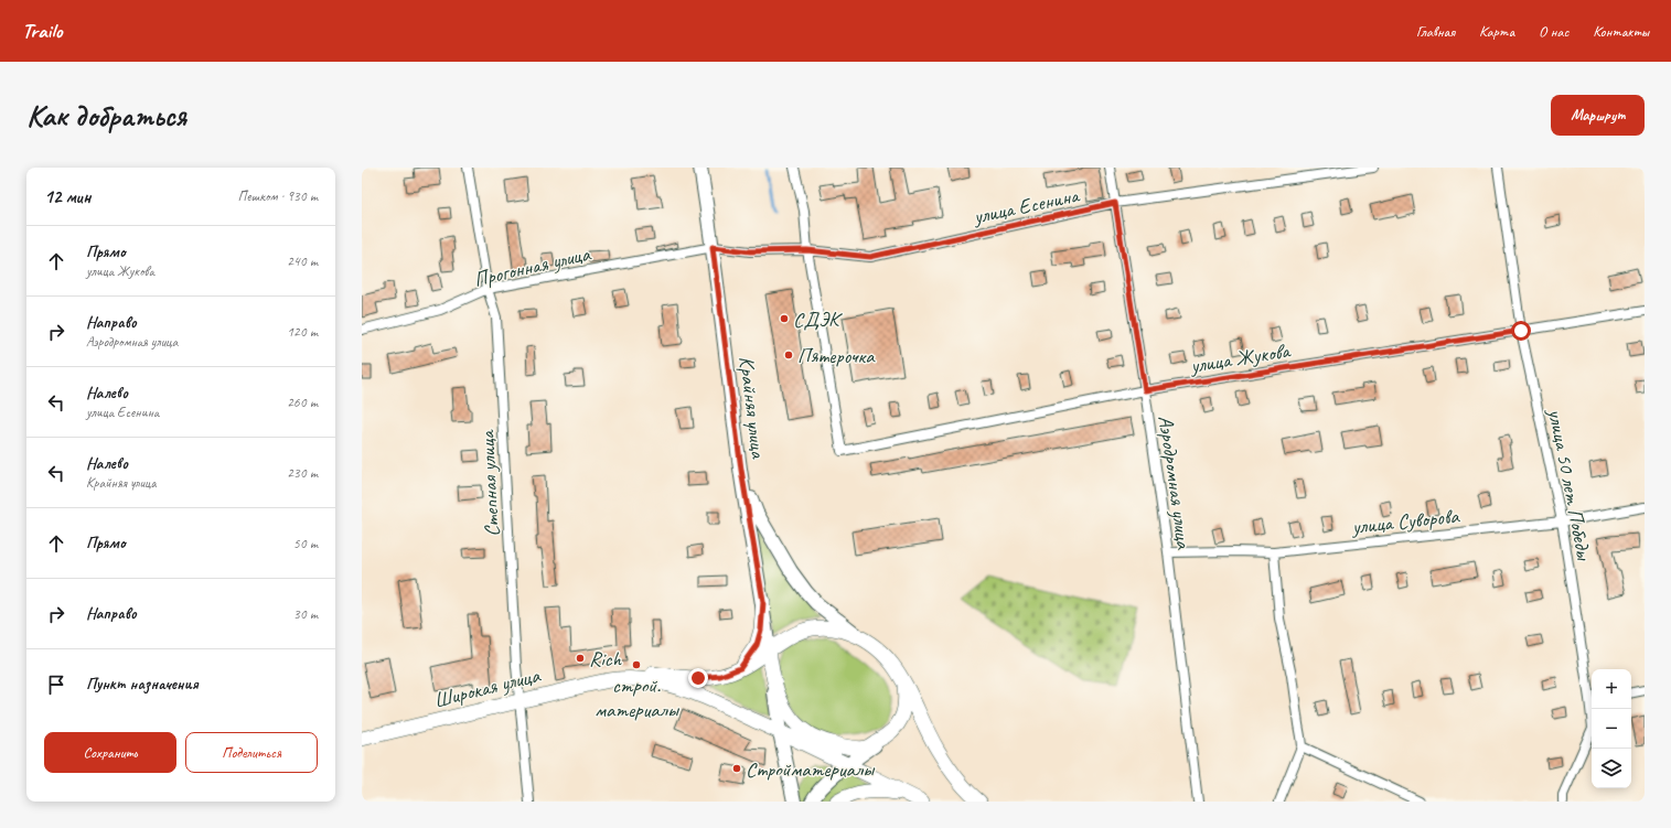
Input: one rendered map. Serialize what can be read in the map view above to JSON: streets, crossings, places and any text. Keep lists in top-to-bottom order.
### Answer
{
  "streets": {
    "main road": ["Крайняя улица", "Широкая улица"],
    "street": [
      "улица Есенина",
      "Прогонная улица",
      "улица Жукова",
      "Аэродромная улица",
      "Степная улица",
      "улица 50 лет Победы",
      "улица Суворова"
    ]
  },
  "crossings": [
    ["улица Есенина", "Прогонная улица"],
    ["улица Есенина", "улица Жукова"],
    ["улица Есенина", "Крайняя улица"],
    ["улица Есенина", "Аэродромная улица"],
    ["Прогонная улица", "Крайняя улица"],
    ["Прогонная улица", "Степная улица"],
    ["улица Жукова", "Аэродромная улица"],
    ["улица Жукова", "улица 50 лет Победы"],
    ["Аэродромная улица", "улица Суворова"],
    ["Степная улица", "Широкая улица"],
    ["улица 50 лет Победы", "улица Суворова"]
  ],
  "places": [
    "СДЭК",
    "Пятерочка",
    "Rich",
    "строй. материалы",
    "Стройматериалы"
  ],
  "page": {
    "header": "Trailo",
    "nav": [
      "Главная",
      "Карта",
      "О нас",
      "Контакты"
    ],
    "buttons": [
      "Маршрут",
      ["Сохранить", "Поделиться"]
    ],
    "title": "Как добраться",
    "heading": ["12 мин", "Пешком · 930 m"],
    "list": [
      ["Прямо", "улица Жукова", "240 m"],
      ["Направо", "Аэродромная улица", "120 m"],
      ["Налево", "улица Есенина", "260 m"],
      ["Налево", "Крайняя улица", "230 m"],
      ["Прямо", "50 m"],
      ["Направо", "30 m"],
      "Пункт назначения"
    ],
    "map_buttons": ["+", "−"]
  }
}
